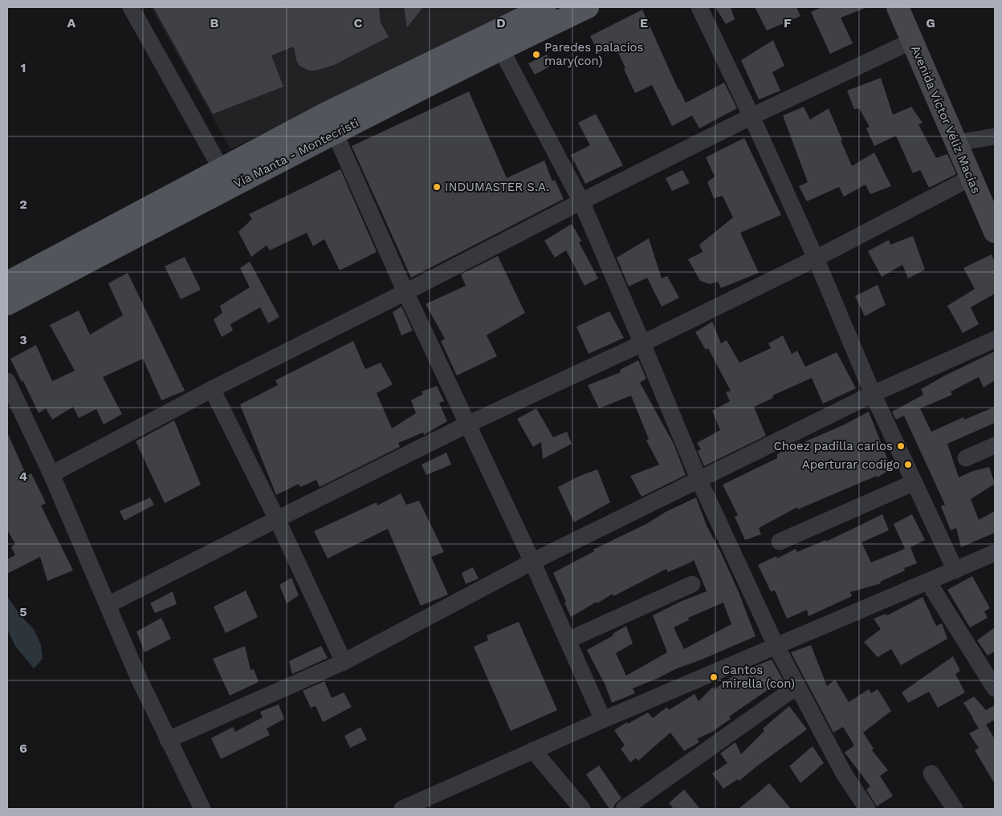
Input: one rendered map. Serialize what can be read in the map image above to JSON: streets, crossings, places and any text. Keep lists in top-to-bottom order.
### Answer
{
  "streets": {
    "main road": ["Vía Manta - Montecristi"],
    "street": ["Avenida Víctor Véliz Macías"]
  },
  "places": [
    "Paredes palacios mary(con)",
    "INDUMASTER S.A.",
    "Choez padilla carlos",
    "Aperturar codigo",
    "Cantos mirella (con)"
  ],
  "grid": {
    "columns": [
      "A",
      "B",
      "C",
      "D",
      "E",
      "F",
      "G"
    ],
    "rows": [
      "1",
      "2",
      "3",
      "4",
      "5",
      "6"
    ]
  }
}
